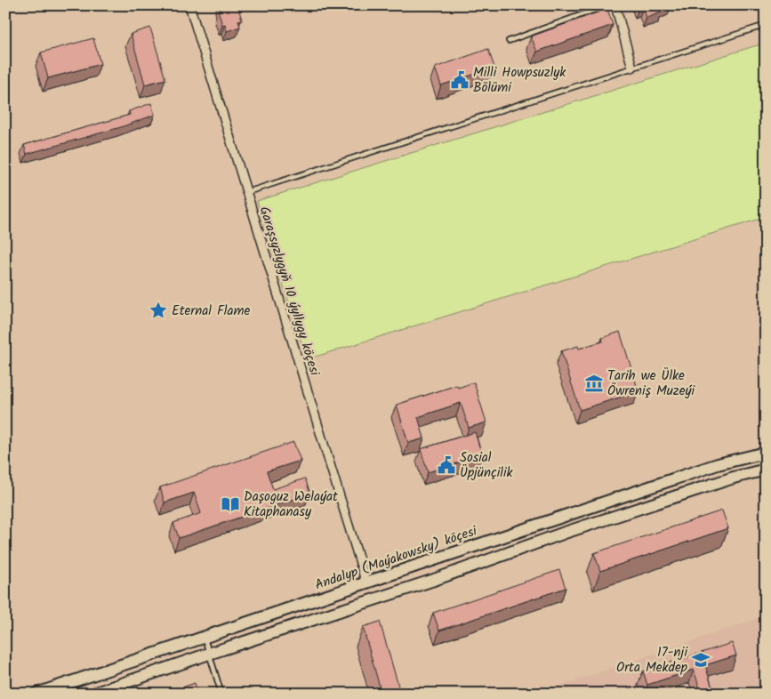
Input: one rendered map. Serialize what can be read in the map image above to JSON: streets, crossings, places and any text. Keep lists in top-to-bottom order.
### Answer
{
  "streets": {
    "main road": ["Andalyp (Maýakowsky) köçesi"],
    "street": ["Garaşsyzlygyň 10 ýyllygy köçesi"]
  },
  "crossings": [
    ["Garaşsyzlygyň 10 ýyllygy köçesi", "Andalyp (Maýakowsky) köçesi"]
  ],
  "places": {
    "public building": ["Milli Howpsuzlyk Bölümi", "Sosial Üpjünçilik"],
    "place": ["Eternal Flame"],
    "museum": ["Tarih we Ülke Öwreniş Muzeýi"],
    "library": ["Daşoguz Welaýat Kitaphanasy"],
    "school or university": ["17-nji Orta Mekdep"]
  }
}
